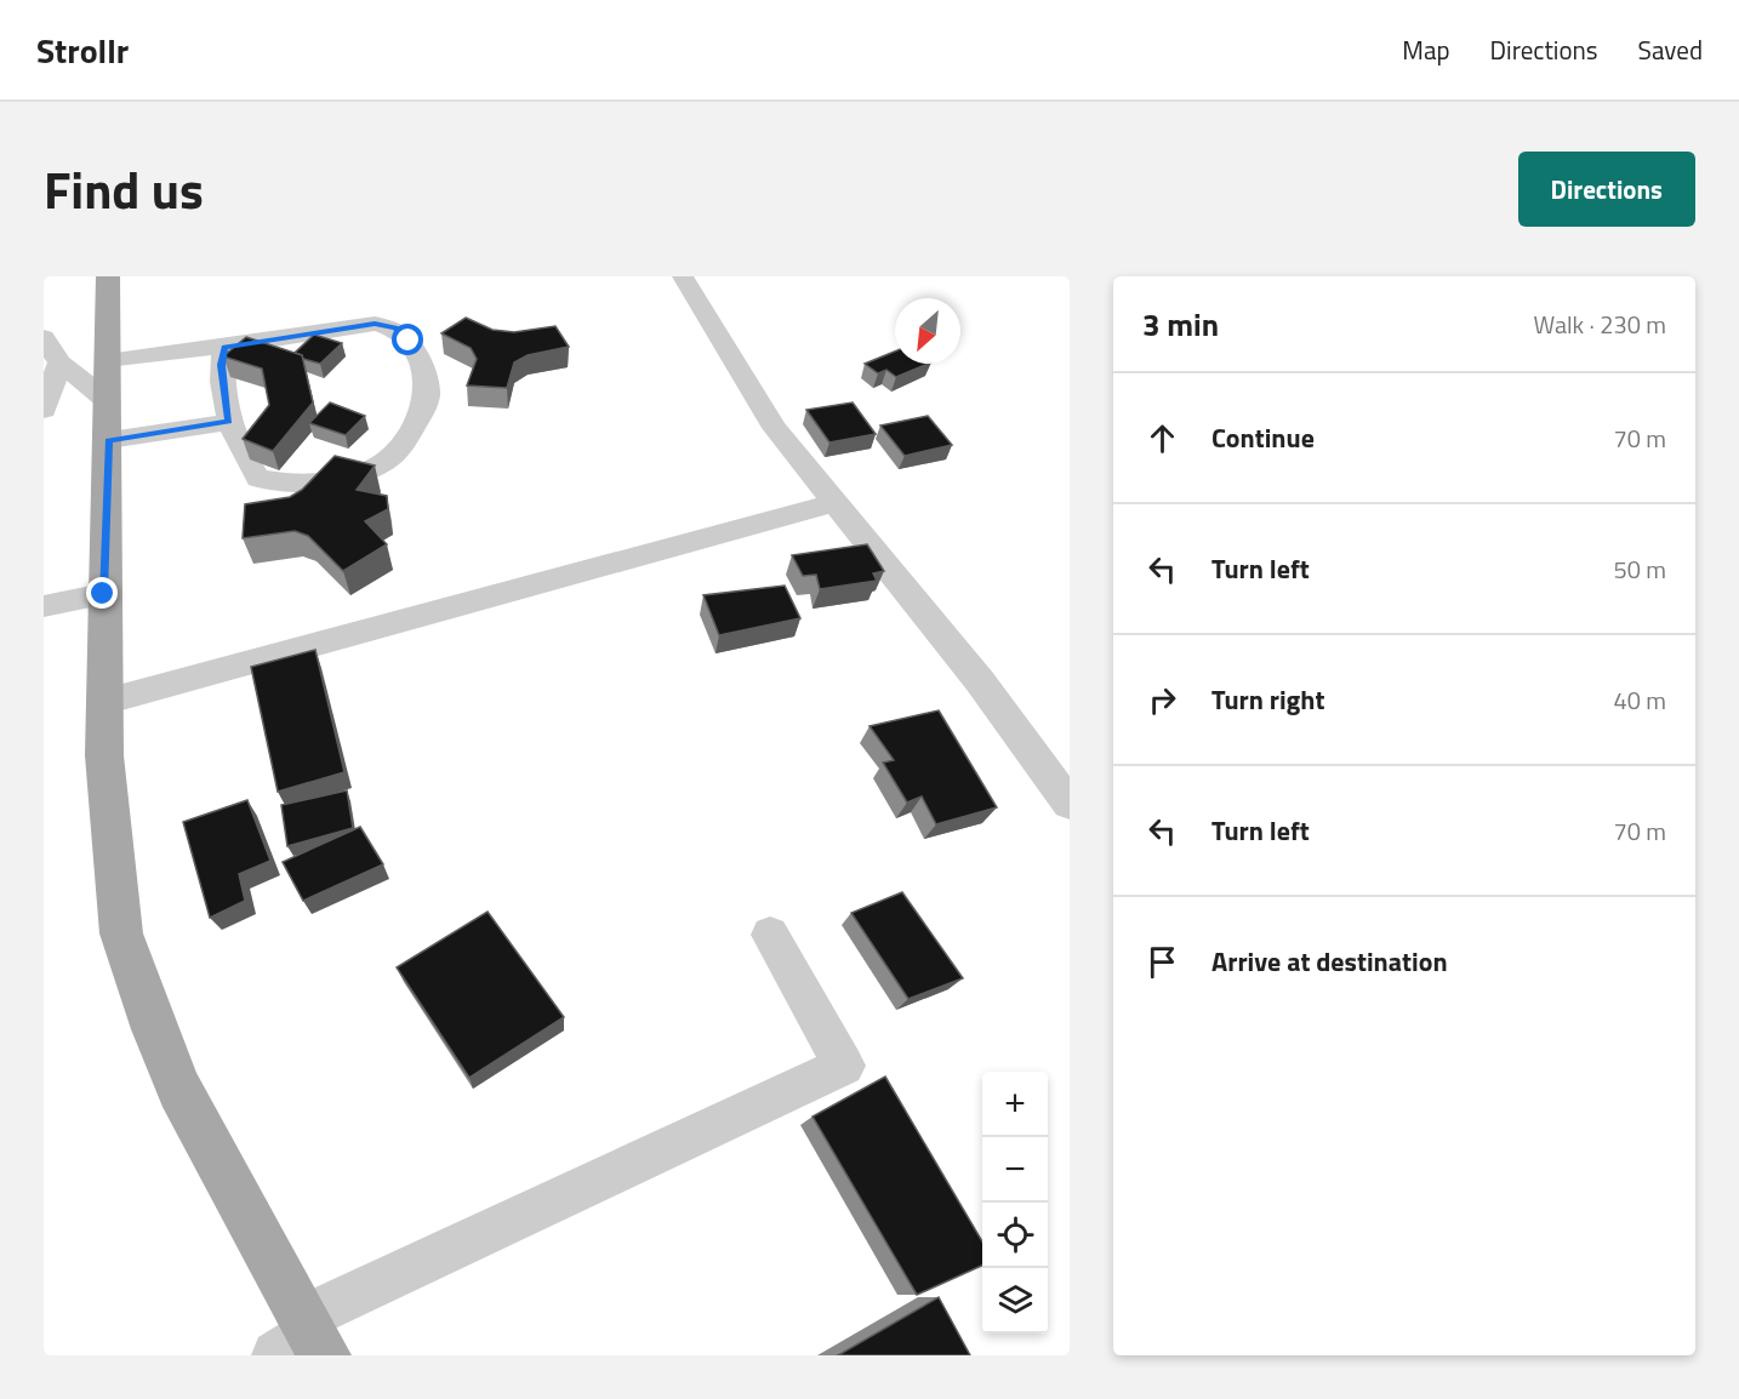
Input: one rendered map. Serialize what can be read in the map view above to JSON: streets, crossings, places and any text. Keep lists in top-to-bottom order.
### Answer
{
  "north": "bottom left",
  "page": {
    "header": "Strollr",
    "nav": ["Map", "Directions", "Saved"],
    "title": "Find us",
    "buttons": "Directions",
    "heading": ["3 min", "Walk · 230 m"],
    "list": [
      ["Continue", "70 m"],
      ["Turn left", "50 m"],
      ["Turn right", "40 m"],
      ["Turn left", "70 m"],
      "Arrive at destination"
    ],
    "map_buttons": ["+", "−"]
  }
}
